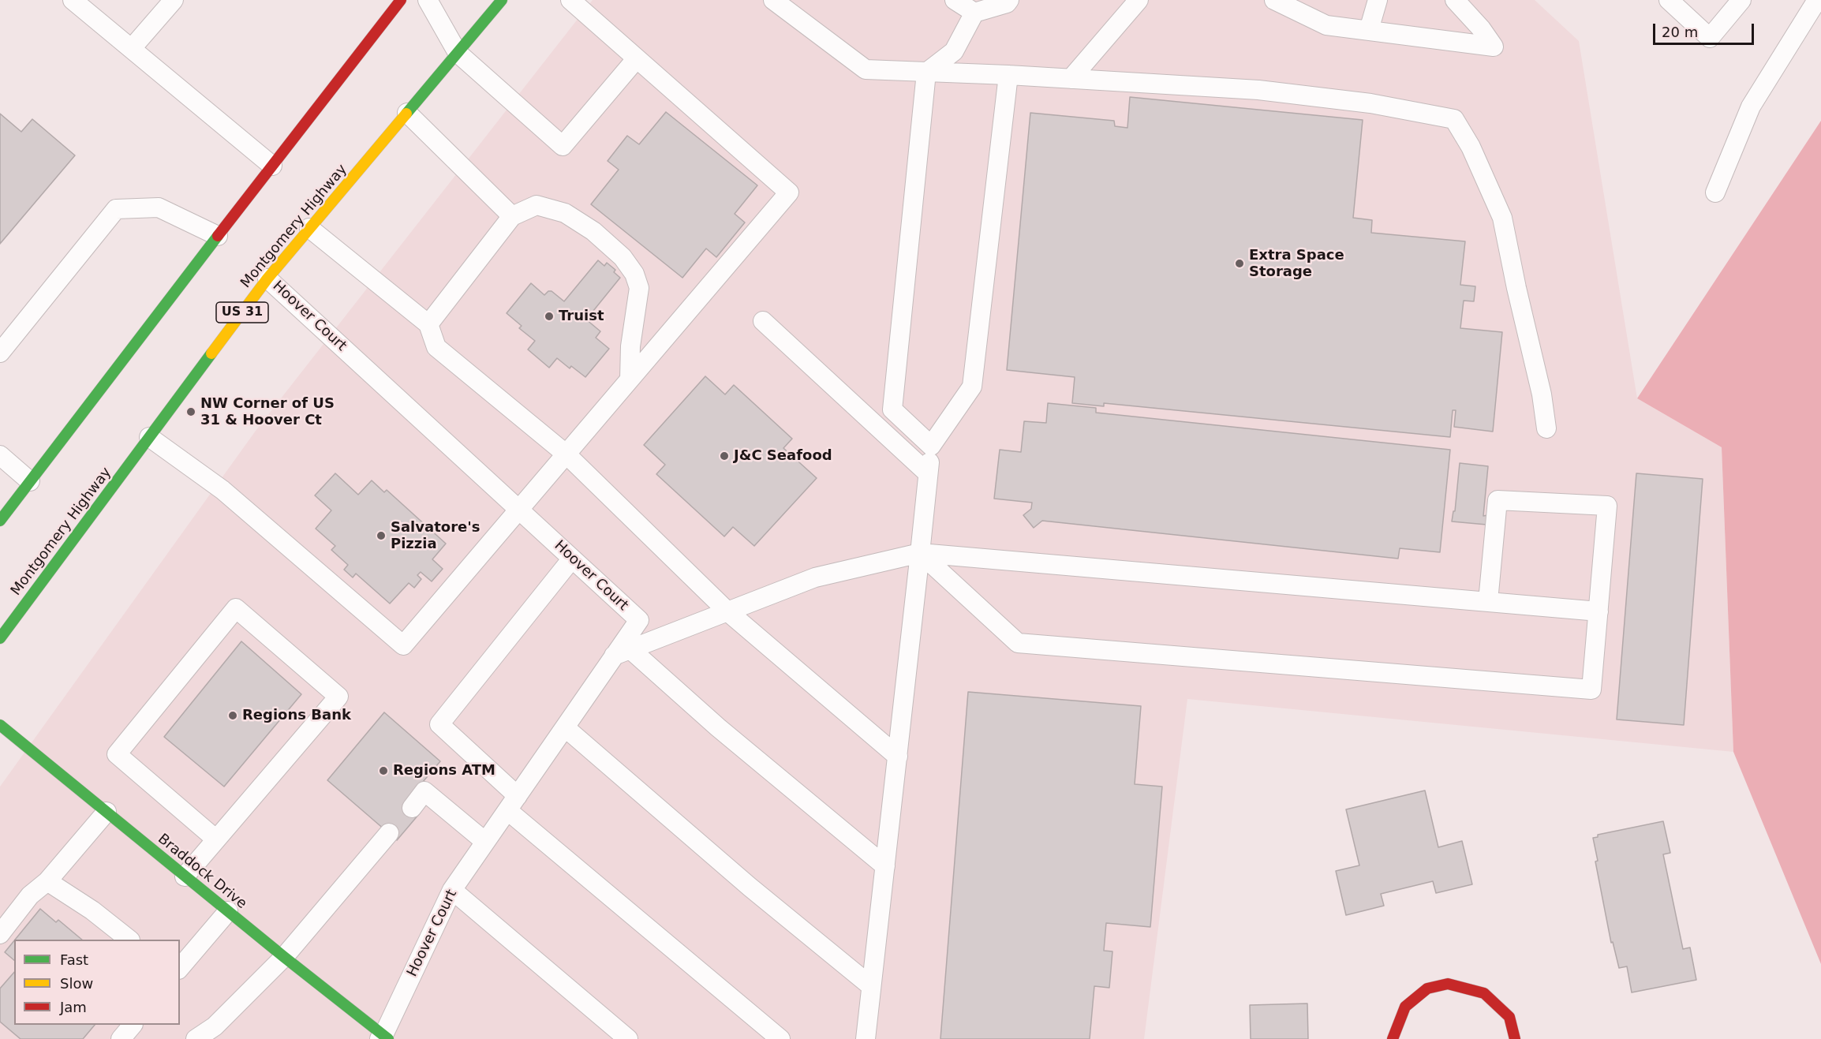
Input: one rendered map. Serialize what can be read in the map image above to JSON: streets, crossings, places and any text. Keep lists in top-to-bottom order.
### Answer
{
  "streets": {
    "main road": ["Montgomery Highway", "US 31", "Braddock Drive"],
    "lane": ["Hoover Court"]
  },
  "crossings": [
    ["Montgomery Highway", "Hoover Court"],
    ["Hoover Court", "Braddock Drive"]
  ],
  "places": [
    "Extra Space Storage",
    "Truist",
    "NW Corner of US 31 & Hoover Ct",
    "J&C Seafood",
    "Salvatore's Pizzia",
    "Regions Bank",
    "Regions ATM"
  ],
  "legend": ["Fast", "Slow", "Jam"],
  "scale_bar": "20 m"
}
